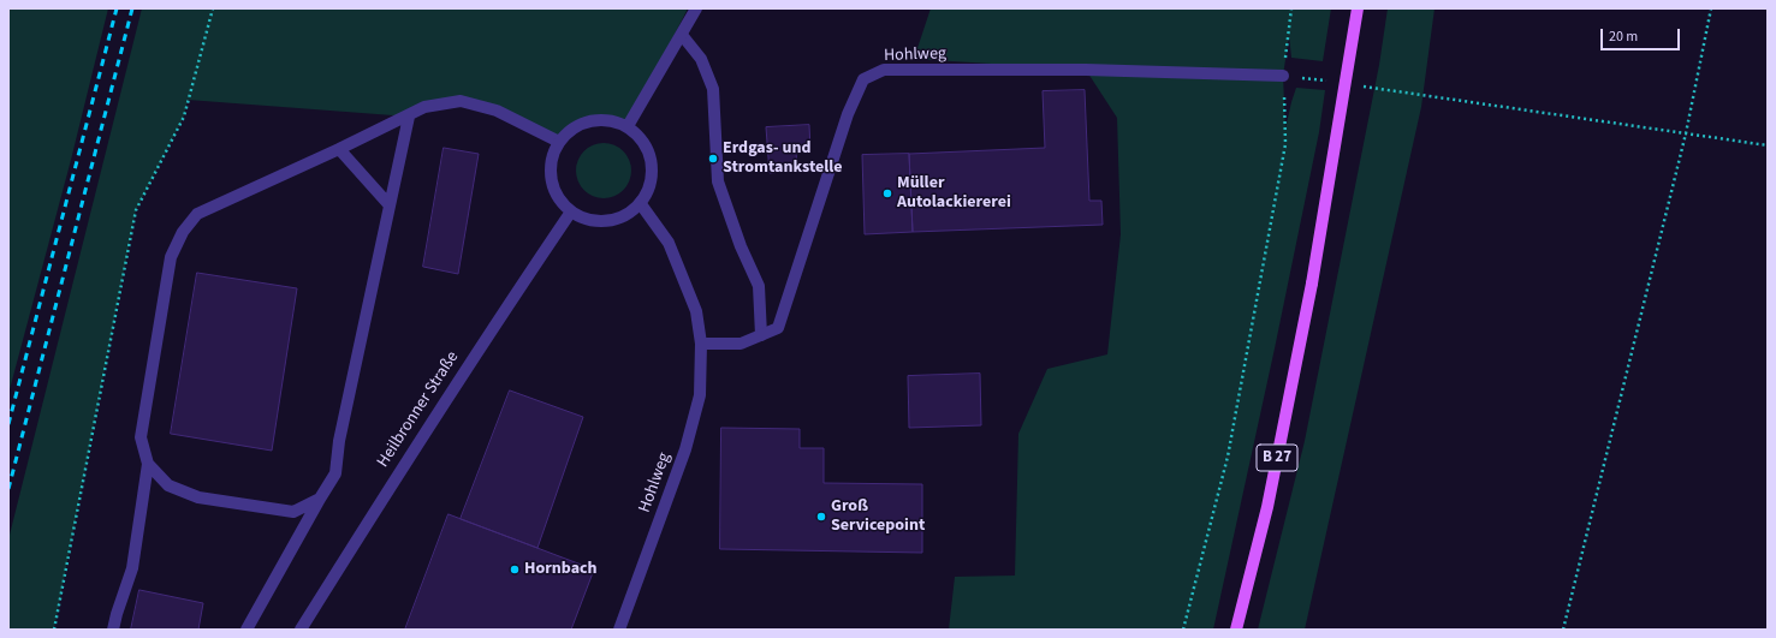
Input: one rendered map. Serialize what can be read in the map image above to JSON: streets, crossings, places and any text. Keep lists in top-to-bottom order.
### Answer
{
  "streets": {
    "main road": ["B 27"],
    "street": ["Hohlweg", "Heilbronner Straße"]
  },
  "crossings": [
    ["Hohlweg", "Heilbronner Straße"]
  ],
  "places": [
    "Erdgas- und Stromtankstelle",
    "Müller Autolackiererei",
    "Groß Servicepoint",
    "Hornbach"
  ],
  "scale_bar": "20 m"
}
